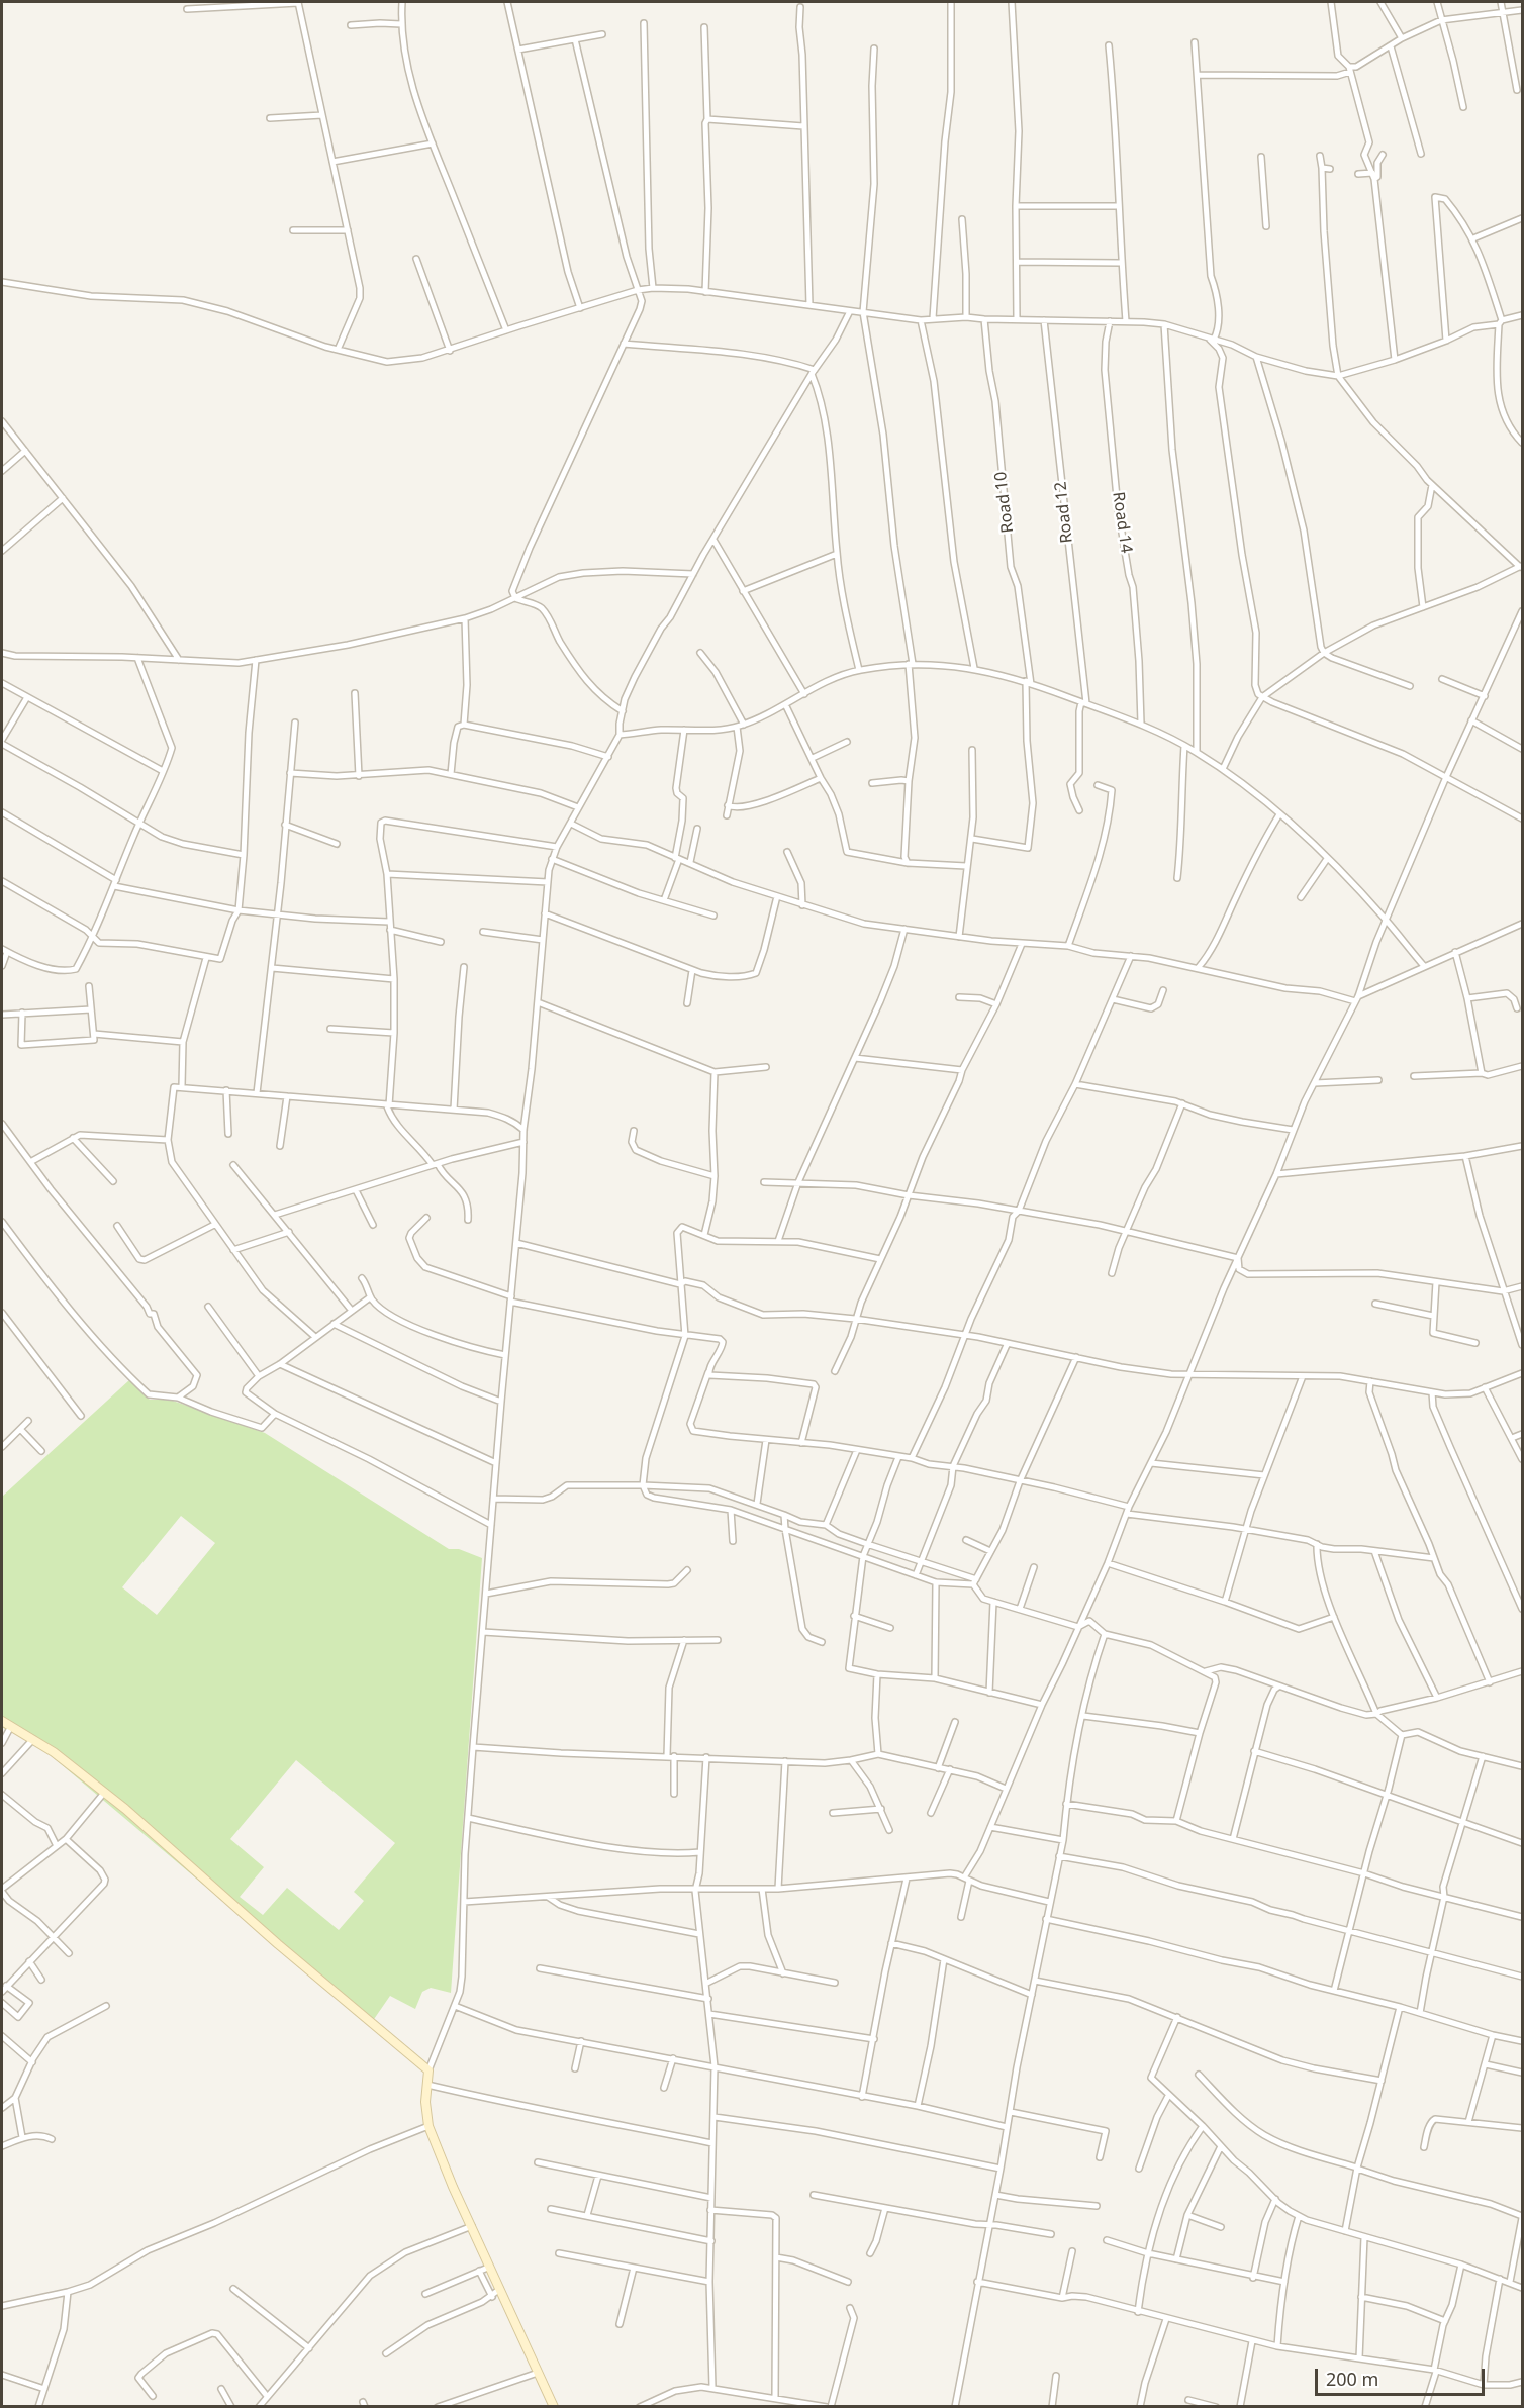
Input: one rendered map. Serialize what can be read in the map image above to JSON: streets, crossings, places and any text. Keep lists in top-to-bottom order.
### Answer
{
  "streets": {
    "street": ["Road 10", "Road 12", "Road 14"]
  },
  "scale_bar": "200 m"
}
